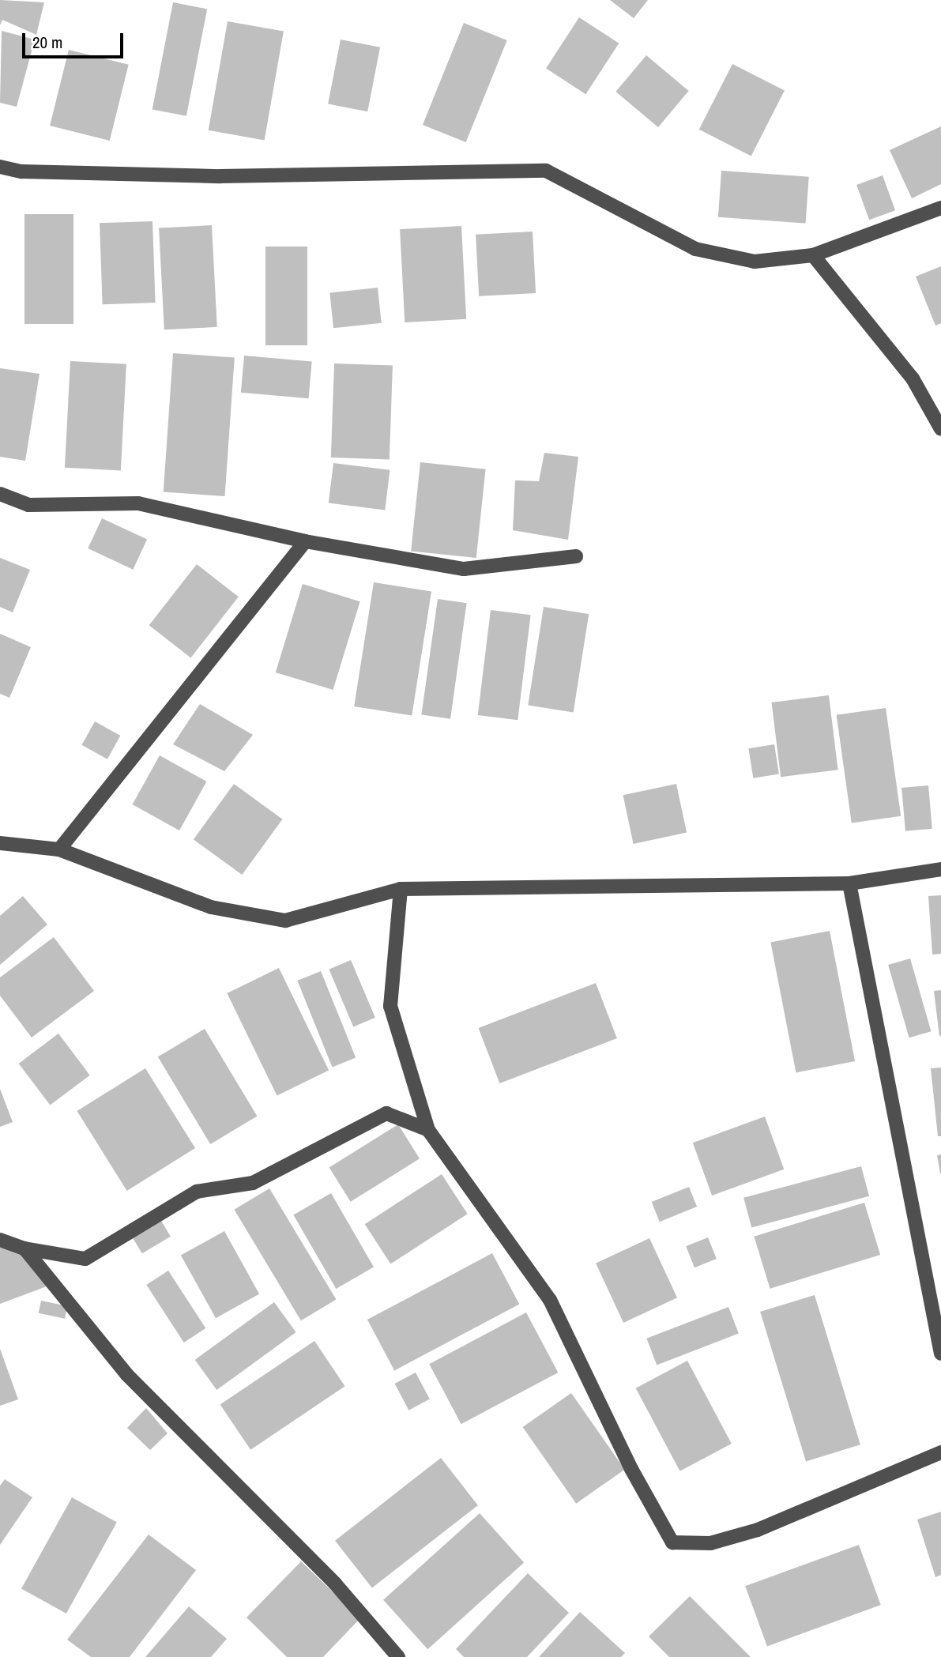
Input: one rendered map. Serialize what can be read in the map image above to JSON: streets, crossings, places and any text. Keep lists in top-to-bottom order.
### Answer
{
  "scale_bar": "20 m"
}
